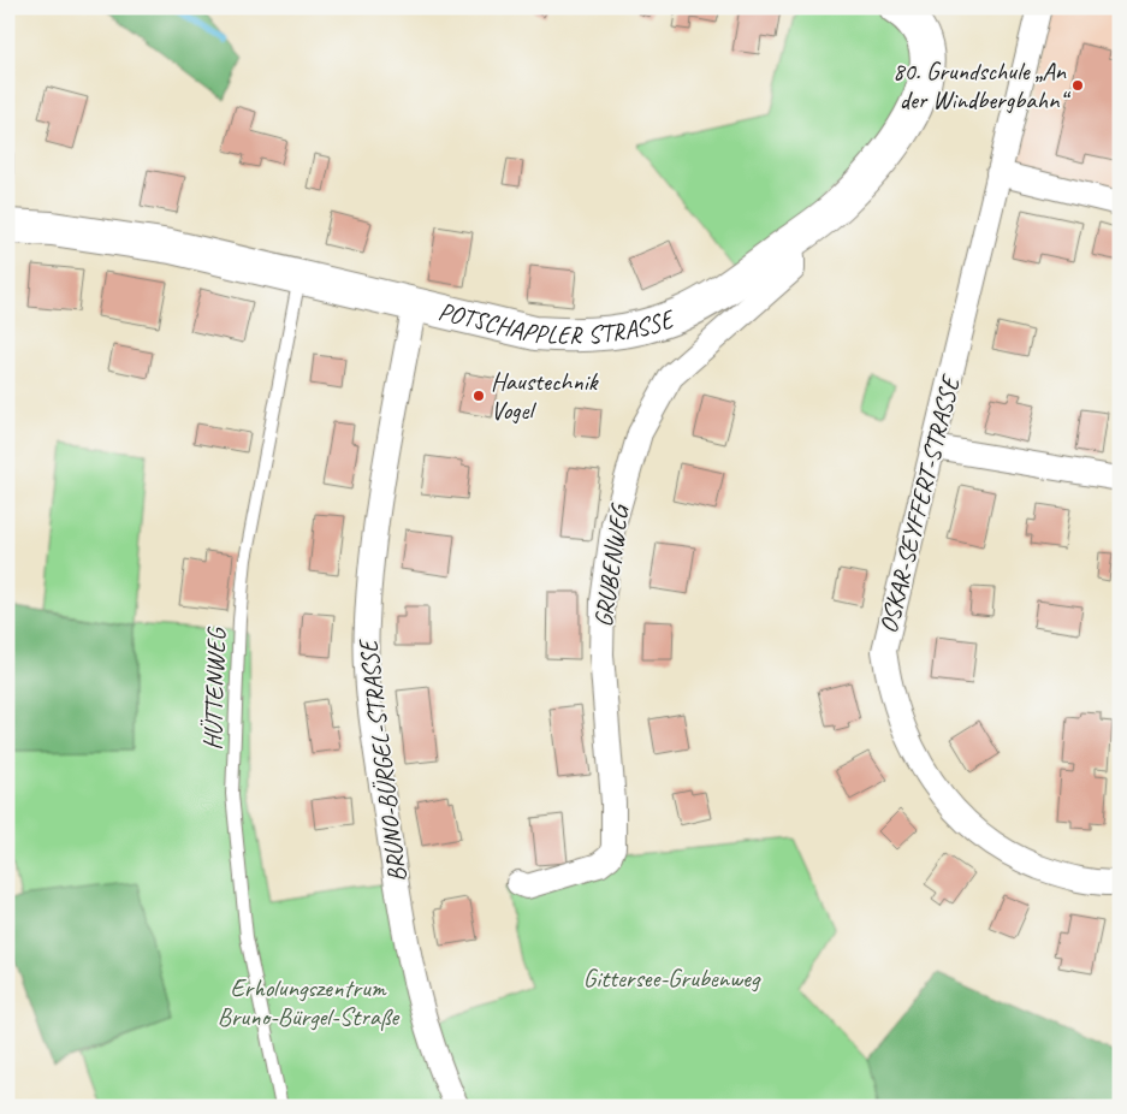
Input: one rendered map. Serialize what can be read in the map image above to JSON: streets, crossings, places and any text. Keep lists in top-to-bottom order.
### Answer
{
  "streets": {
    "street": [
      "POTSCHAPPLER STRASSE",
      "OSKAR-SEYFFERT-STRASSE",
      "GRUBENWEG",
      "BRUNO-BÜRGEL-STRASSE"
    ],
    "lane": ["HÜTTENWEG"]
  },
  "crossings": [
    ["POTSCHAPPLER STRASSE", "GRUBENWEG"],
    ["POTSCHAPPLER STRASSE", "HÜTTENWEG"],
    ["POTSCHAPPLER STRASSE", "BRUNO-BÜRGEL-STRASSE"]
  ],
  "parks": ["Gittersee-Grubenweg", "Erholungszentrum Bruno-Bürgel-Straße"],
  "places": ["80. Grundschule „An der Windbergbahn“", "Haustechnik Vogel"]
}
